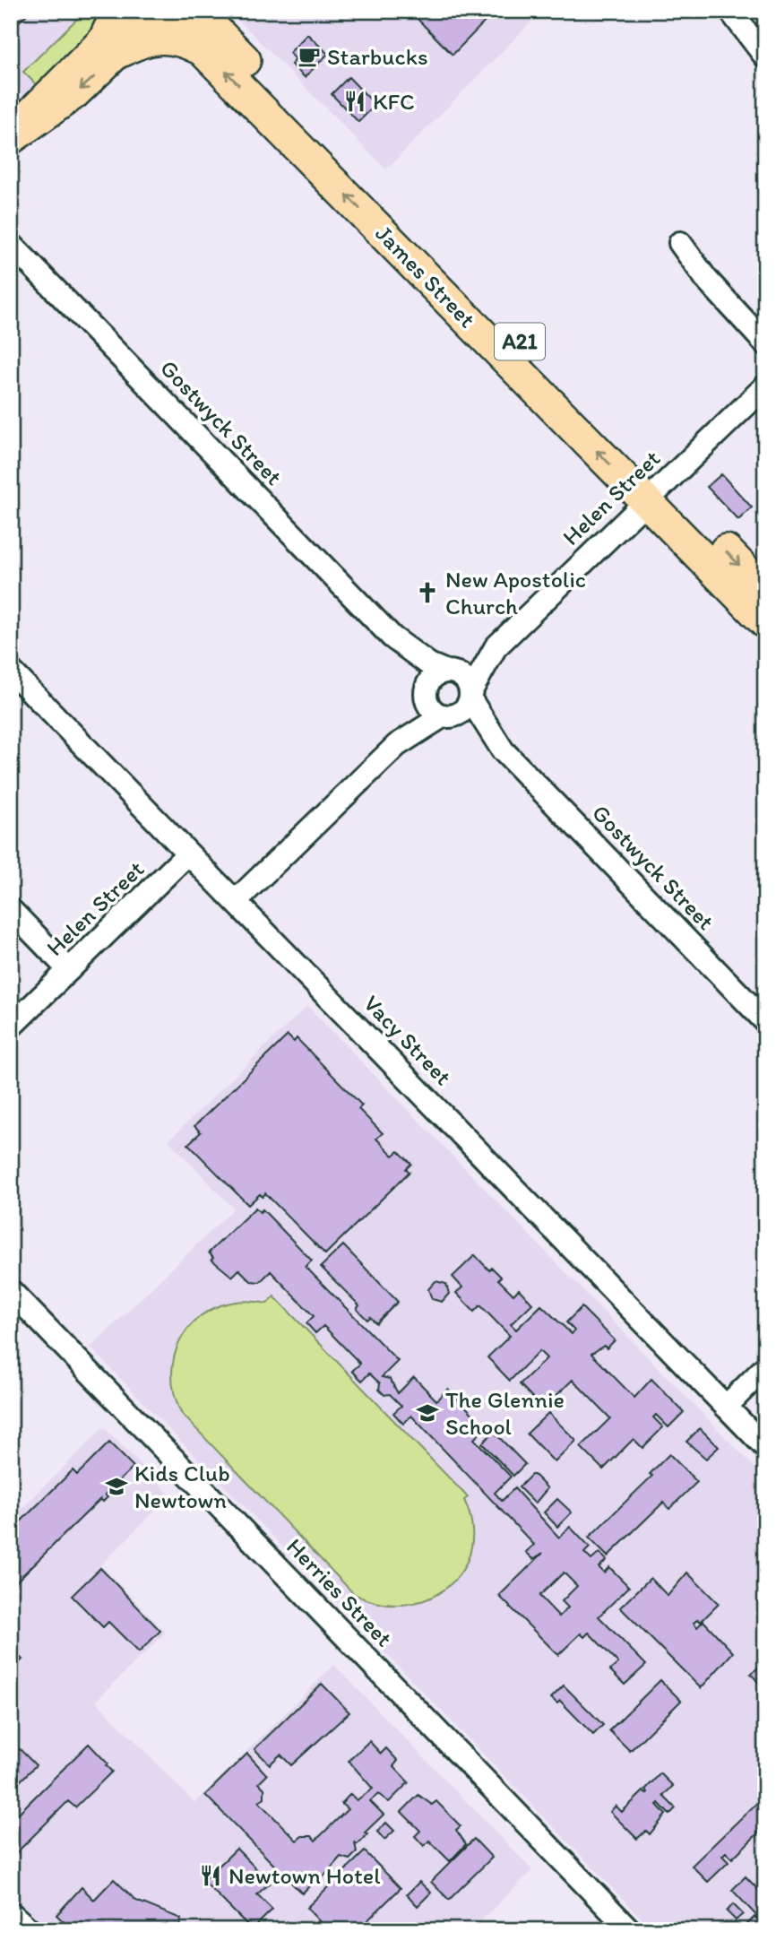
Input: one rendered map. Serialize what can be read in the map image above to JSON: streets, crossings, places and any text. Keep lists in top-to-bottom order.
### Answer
{
  "streets": {
    "highway": ["James Street", "A21"],
    "street": [
      "Gostwyck Street",
      "Helen Street",
      "Vacy Street",
      "Herries Street"
    ]
  },
  "crossings": [
    ["James Street", "Helen Street"],
    ["Gostwyck Street", "Helen Street"],
    ["Helen Street", "Vacy Street"]
  ],
  "places": {
    "cafe": ["Starbucks"],
    "restaurant": ["KFC", "Newtown Hotel"],
    "church": ["New Apostolic Church"],
    "school or university": ["The Glennie School", "Kids Club Newtown"]
  }
}
